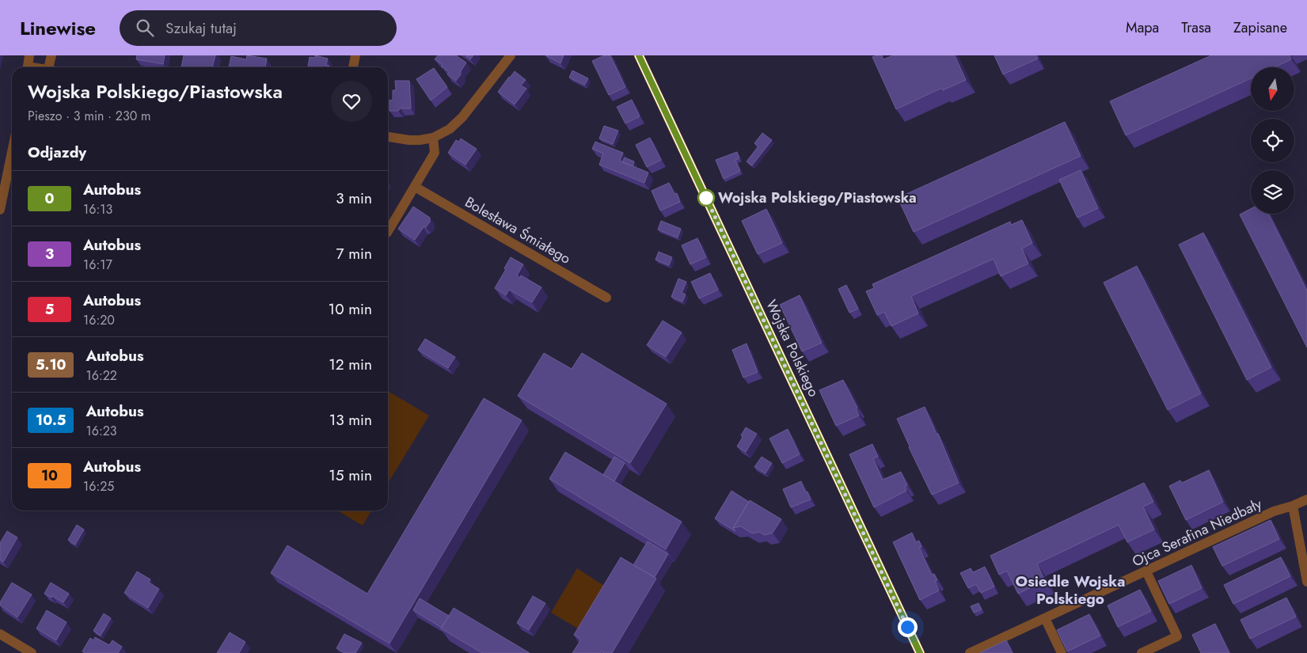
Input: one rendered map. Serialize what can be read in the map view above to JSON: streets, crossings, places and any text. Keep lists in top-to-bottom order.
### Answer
{
  "streets": {
    "main road": ["Wojska Polskiego"],
    "street": ["Bolesława Śmiałego", "Ojca Serafina Niedbały"]
  },
  "districts": ["Osiedle Wojska Polskiego"],
  "places": ["Wojska Polskiego/Piastowska"],
  "lines": ["bus line 0"],
  "north": "bottom",
  "page": {
    "header": "Linewise",
    "search": "Szukaj tutaj",
    "nav": ["Mapa", "Trasa", "Zapisane"],
    "heading": [
      ["Wojska Polskiego/Piastowska", "Pieszo · 3 min · 230 m"],
      "Odjazdy"
    ],
    "list": [
      {
        "mark": "0",
        "name": "Autobus",
        "note": "16:13",
        "value": "3 min"
      },
      {
        "mark": "3",
        "name": "Autobus",
        "note": "16:17",
        "value": "7 min"
      },
      {
        "mark": "5",
        "name": "Autobus",
        "note": "16:20",
        "value": "10 min"
      },
      {
        "mark": "5.10",
        "name": "Autobus",
        "note": "16:22",
        "value": "12 min"
      },
      {
        "mark": "10.5",
        "name": "Autobus",
        "note": "16:23",
        "value": "13 min"
      },
      {
        "mark": "10",
        "name": "Autobus",
        "note": "16:25",
        "value": "15 min"
      }
    ]
  }
}
